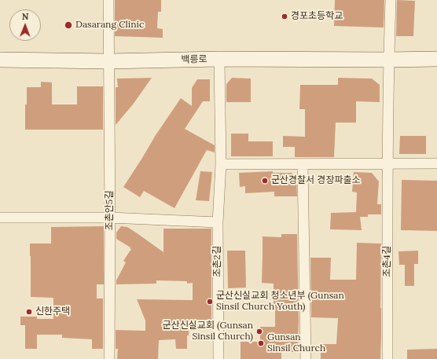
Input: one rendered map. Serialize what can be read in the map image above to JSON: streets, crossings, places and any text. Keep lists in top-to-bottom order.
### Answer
{
  "streets": {
    "street": [
      "백릉로",
      "조촌안5길",
      "조촌2길",
      "조촌4길"
    ]
  },
  "crossings": [
    ["백릉로", "조촌안5길"],
    ["백릉로", "조촌2길"],
    ["백릉로", "조촌4길"]
  ],
  "places": [
    "경포초등학교",
    "Dasarang Clinic",
    "군산경찰서 경장파출소",
    "군산신실교회 청소년부 (Gunsan Sinsil Church Youth)",
    "신한주택",
    "군산신실교회 (Gunsan Sinsil Church)",
    "Gunsan Sinsil Church"
  ],
  "north": "top"
}
